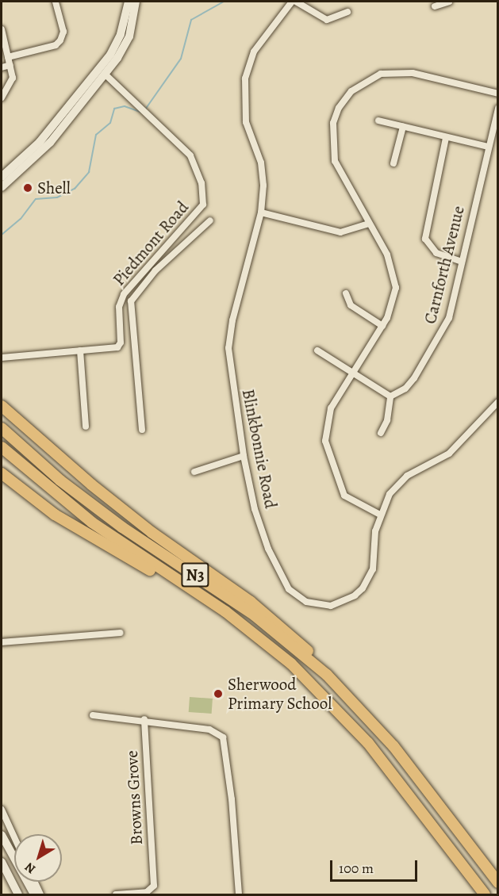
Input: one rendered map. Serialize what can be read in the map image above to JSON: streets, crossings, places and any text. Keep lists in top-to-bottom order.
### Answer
{
  "streets": {
    "highway": ["N3"],
    "street": [
      "Piedmont Road",
      "Carnforth Avenue",
      "Blinkbonnie Road",
      "Browns Grove"
    ]
  },
  "places": ["Shell", "Sherwood Primary School"],
  "scale_bar": "100 m",
  "north": "bottom left"
}
